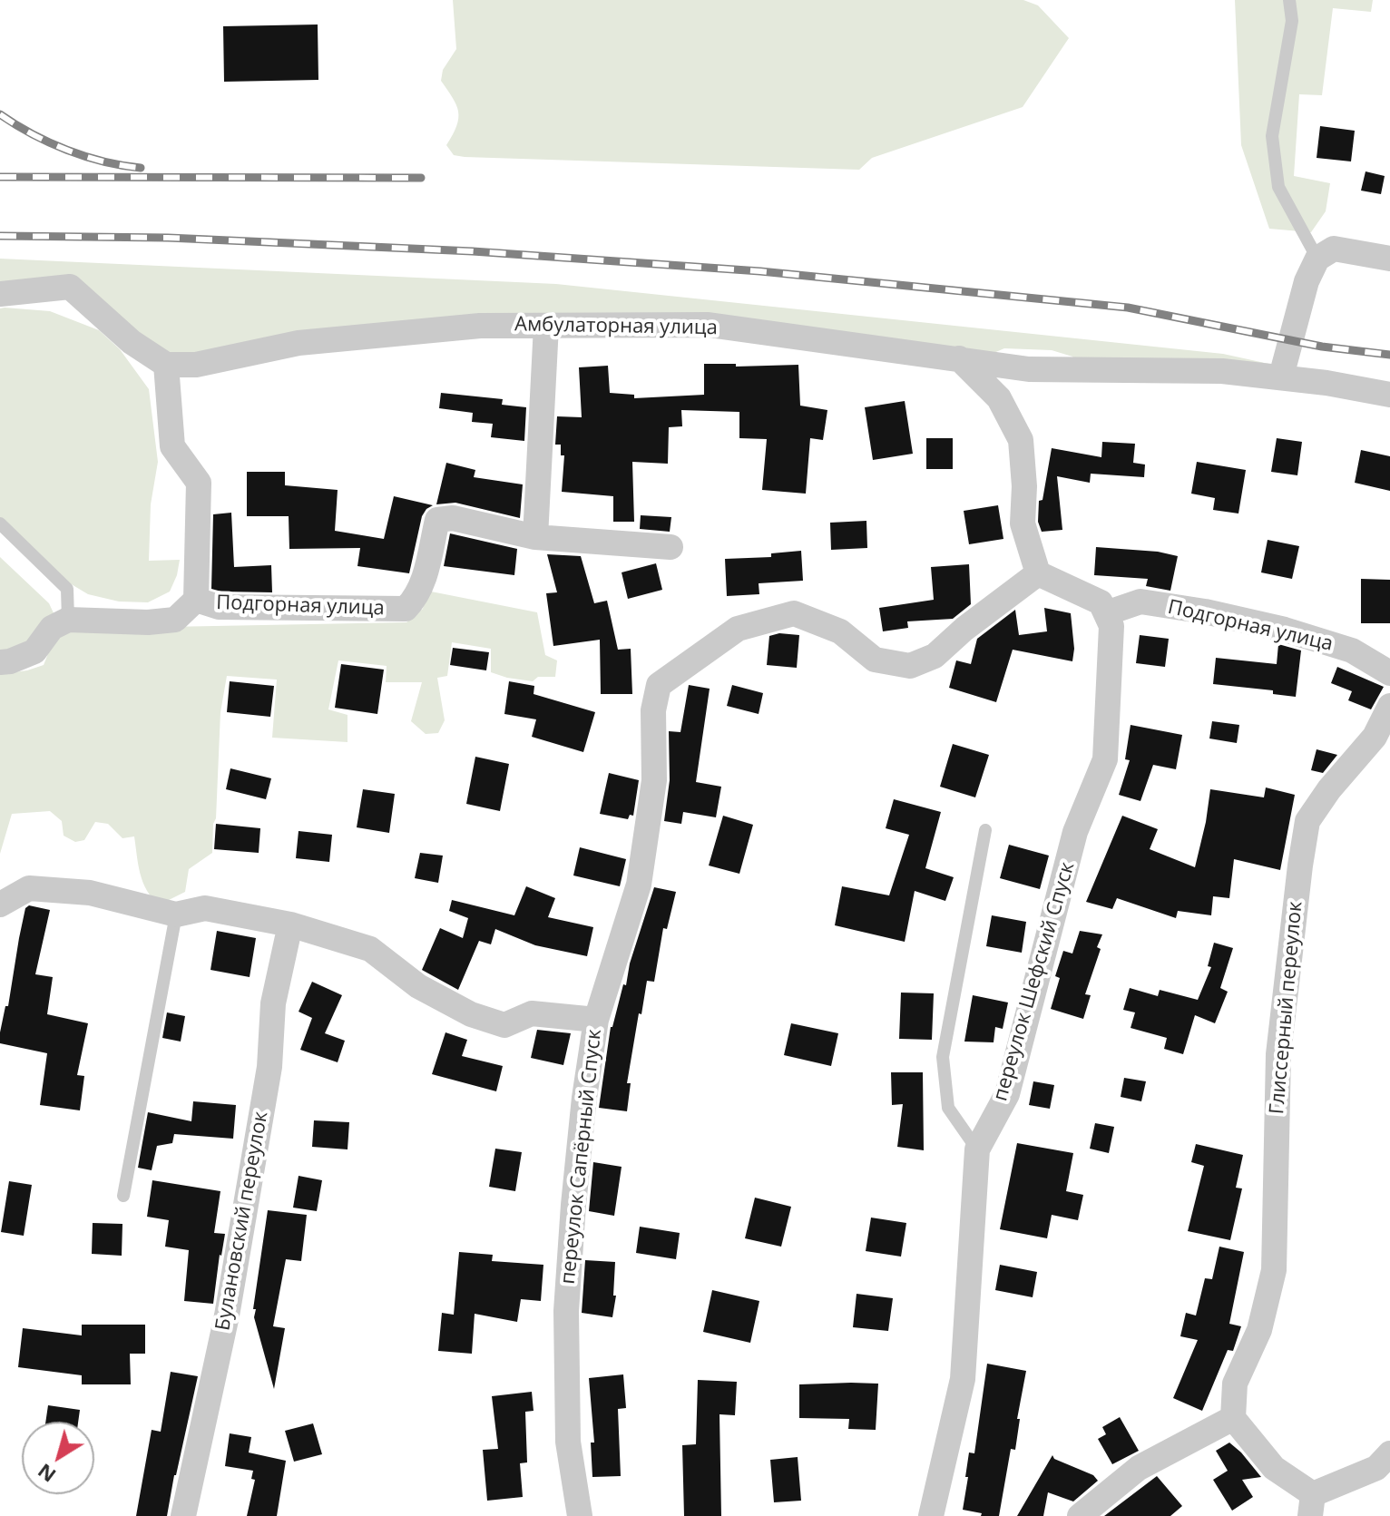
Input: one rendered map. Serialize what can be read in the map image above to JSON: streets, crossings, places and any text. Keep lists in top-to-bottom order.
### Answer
{
  "streets": {
    "street": [
      "Амбулаторная улица",
      "Подгорная улица",
      "переулок Шефский Спуск",
      "Глиссерный переулок",
      "переулок Сапёрный Спуск",
      "Булановский переулок"
    ]
  },
  "crossings": [
    ["Амбулаторная улица", "Подгорная улица"],
    ["Подгорная улица", "переулок Шефский Спуск"]
  ],
  "north": "bottom left"
}
